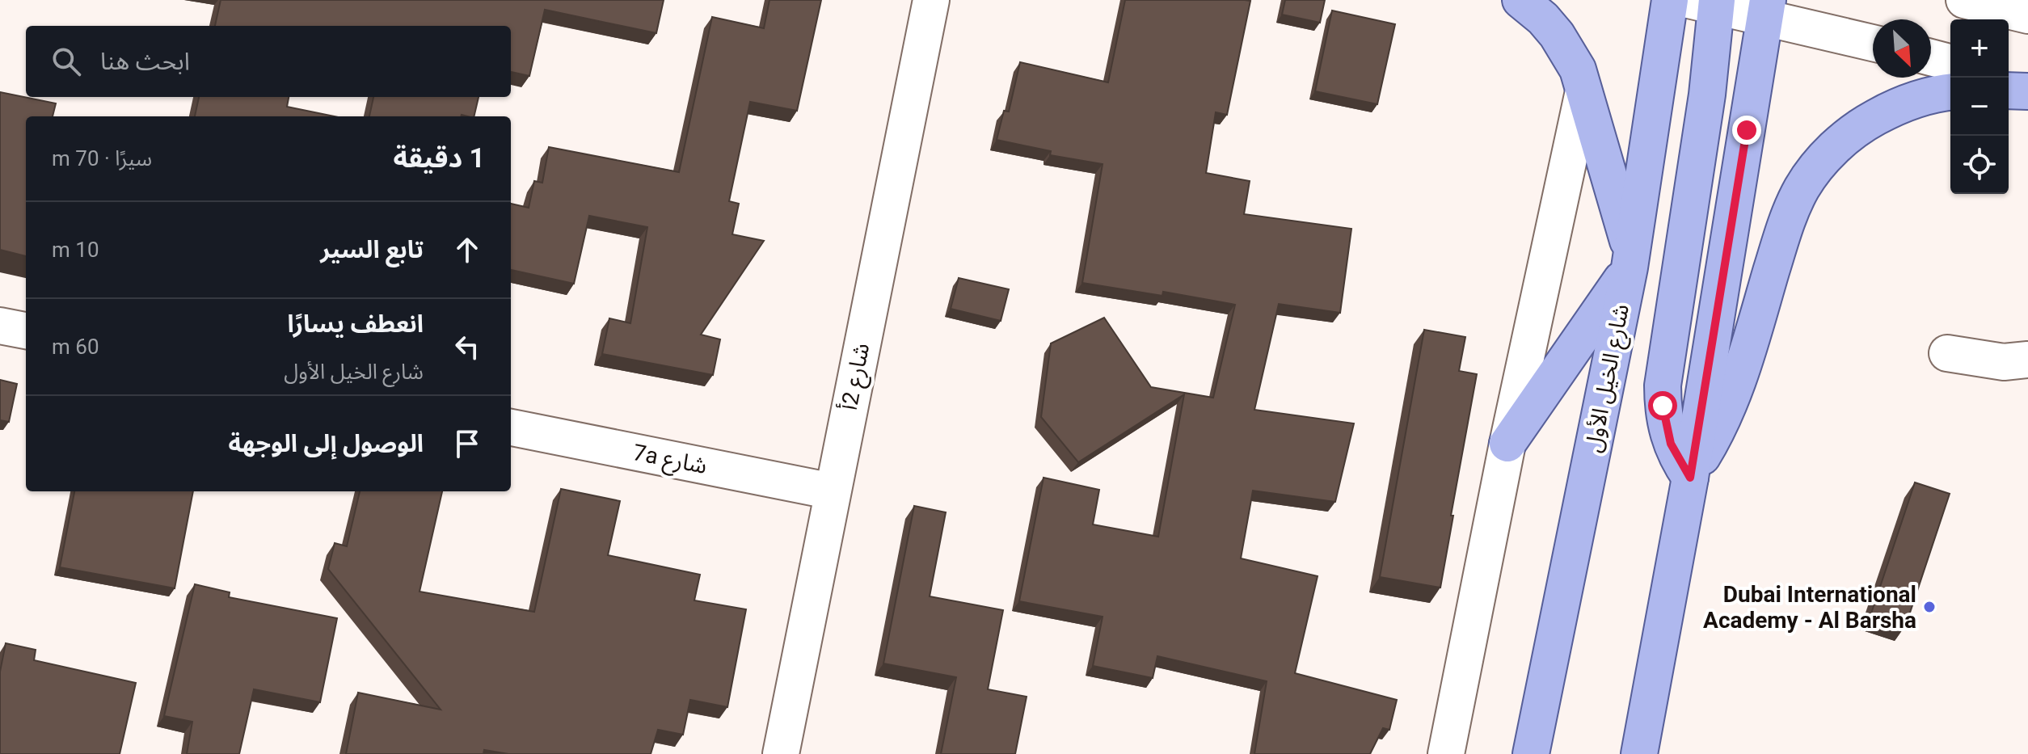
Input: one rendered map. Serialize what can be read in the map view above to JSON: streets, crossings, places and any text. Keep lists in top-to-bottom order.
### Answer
{
  "streets": {
    "main road": ["شارع الخيل الأول"],
    "street": ["شارع 2أ", "7a شارع"]
  },
  "crossings": [
    ["شارع 2أ", "7a شارع"]
  ],
  "places": ["Dubai International Academy - Al Barsha"],
  "north": "bottom right",
  "page": {
    "map_buttons": ["+", "−"],
    "search": "ابحث هنا",
    "heading": ["1 دقيقة", "سيرًا · 70 m"],
    "list": [
      ["تابع السير", "10 m"],
      ["انعطف يسارًا", "شارع الخيل الأول", "60 m"],
      "الوصول إلى الوجهة"
    ]
  }
}
